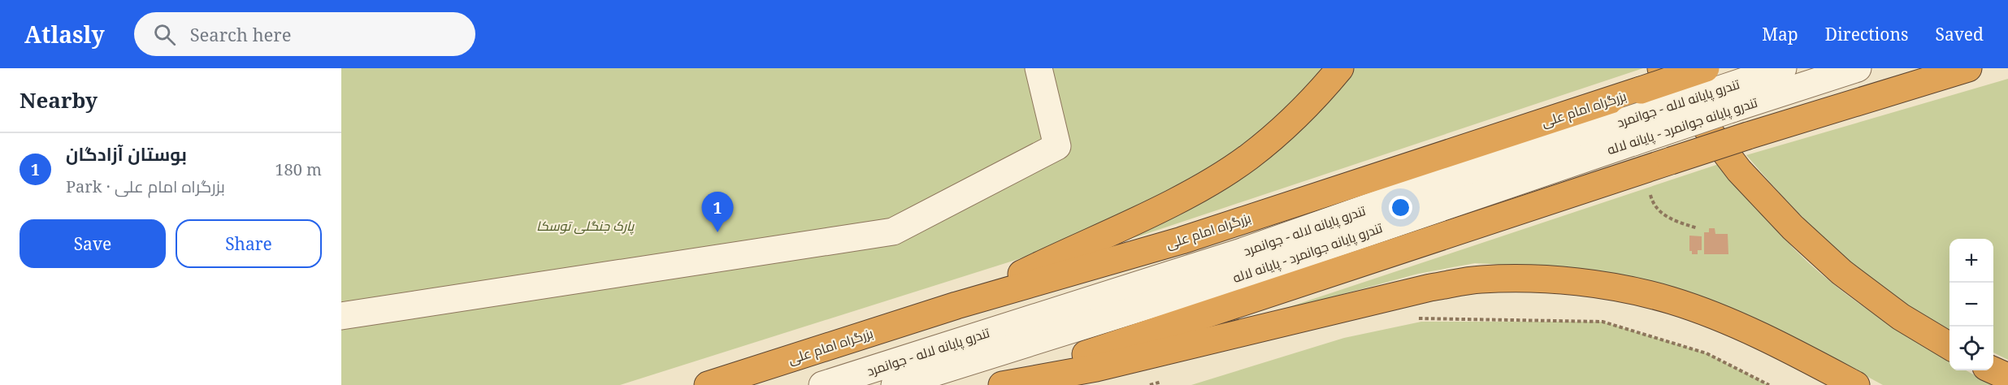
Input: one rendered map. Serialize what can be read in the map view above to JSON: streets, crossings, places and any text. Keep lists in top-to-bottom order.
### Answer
{
  "streets": {
    "highway": ["بزرگراه امام علی"],
    "lane": ["تندرو پایانه لاله - جوانمرد", "تندرو پایانه جوانمرد - پایانه لاله"]
  },
  "crossings": [
    ["تندرو پایانه لاله - جوانمرد", "بزرگراه امام علی"],
    ["تندرو پایانه لاله - جوانمرد", "تندرو پایانه جوانمرد - پایانه لاله"],
    ["بزرگراه امام علی", "تندرو پایانه جوانمرد - پایانه لاله"]
  ],
  "parks": ["پارک جنگلی توسکا"],
  "page": {
    "header": "Atlasly",
    "search": "Search here",
    "nav": ["Map", "Directions", "Saved"],
    "heading": "Nearby",
    "list": [
      {
        "mark": "1",
        "name": "بوستان آزادگان",
        "note": "Park · بزرگراه امام علی",
        "value": "180 m"
      }
    ],
    "pins": "1",
    "buttons": ["Save", "Share"],
    "map_buttons": ["+", "−"]
  }
}
